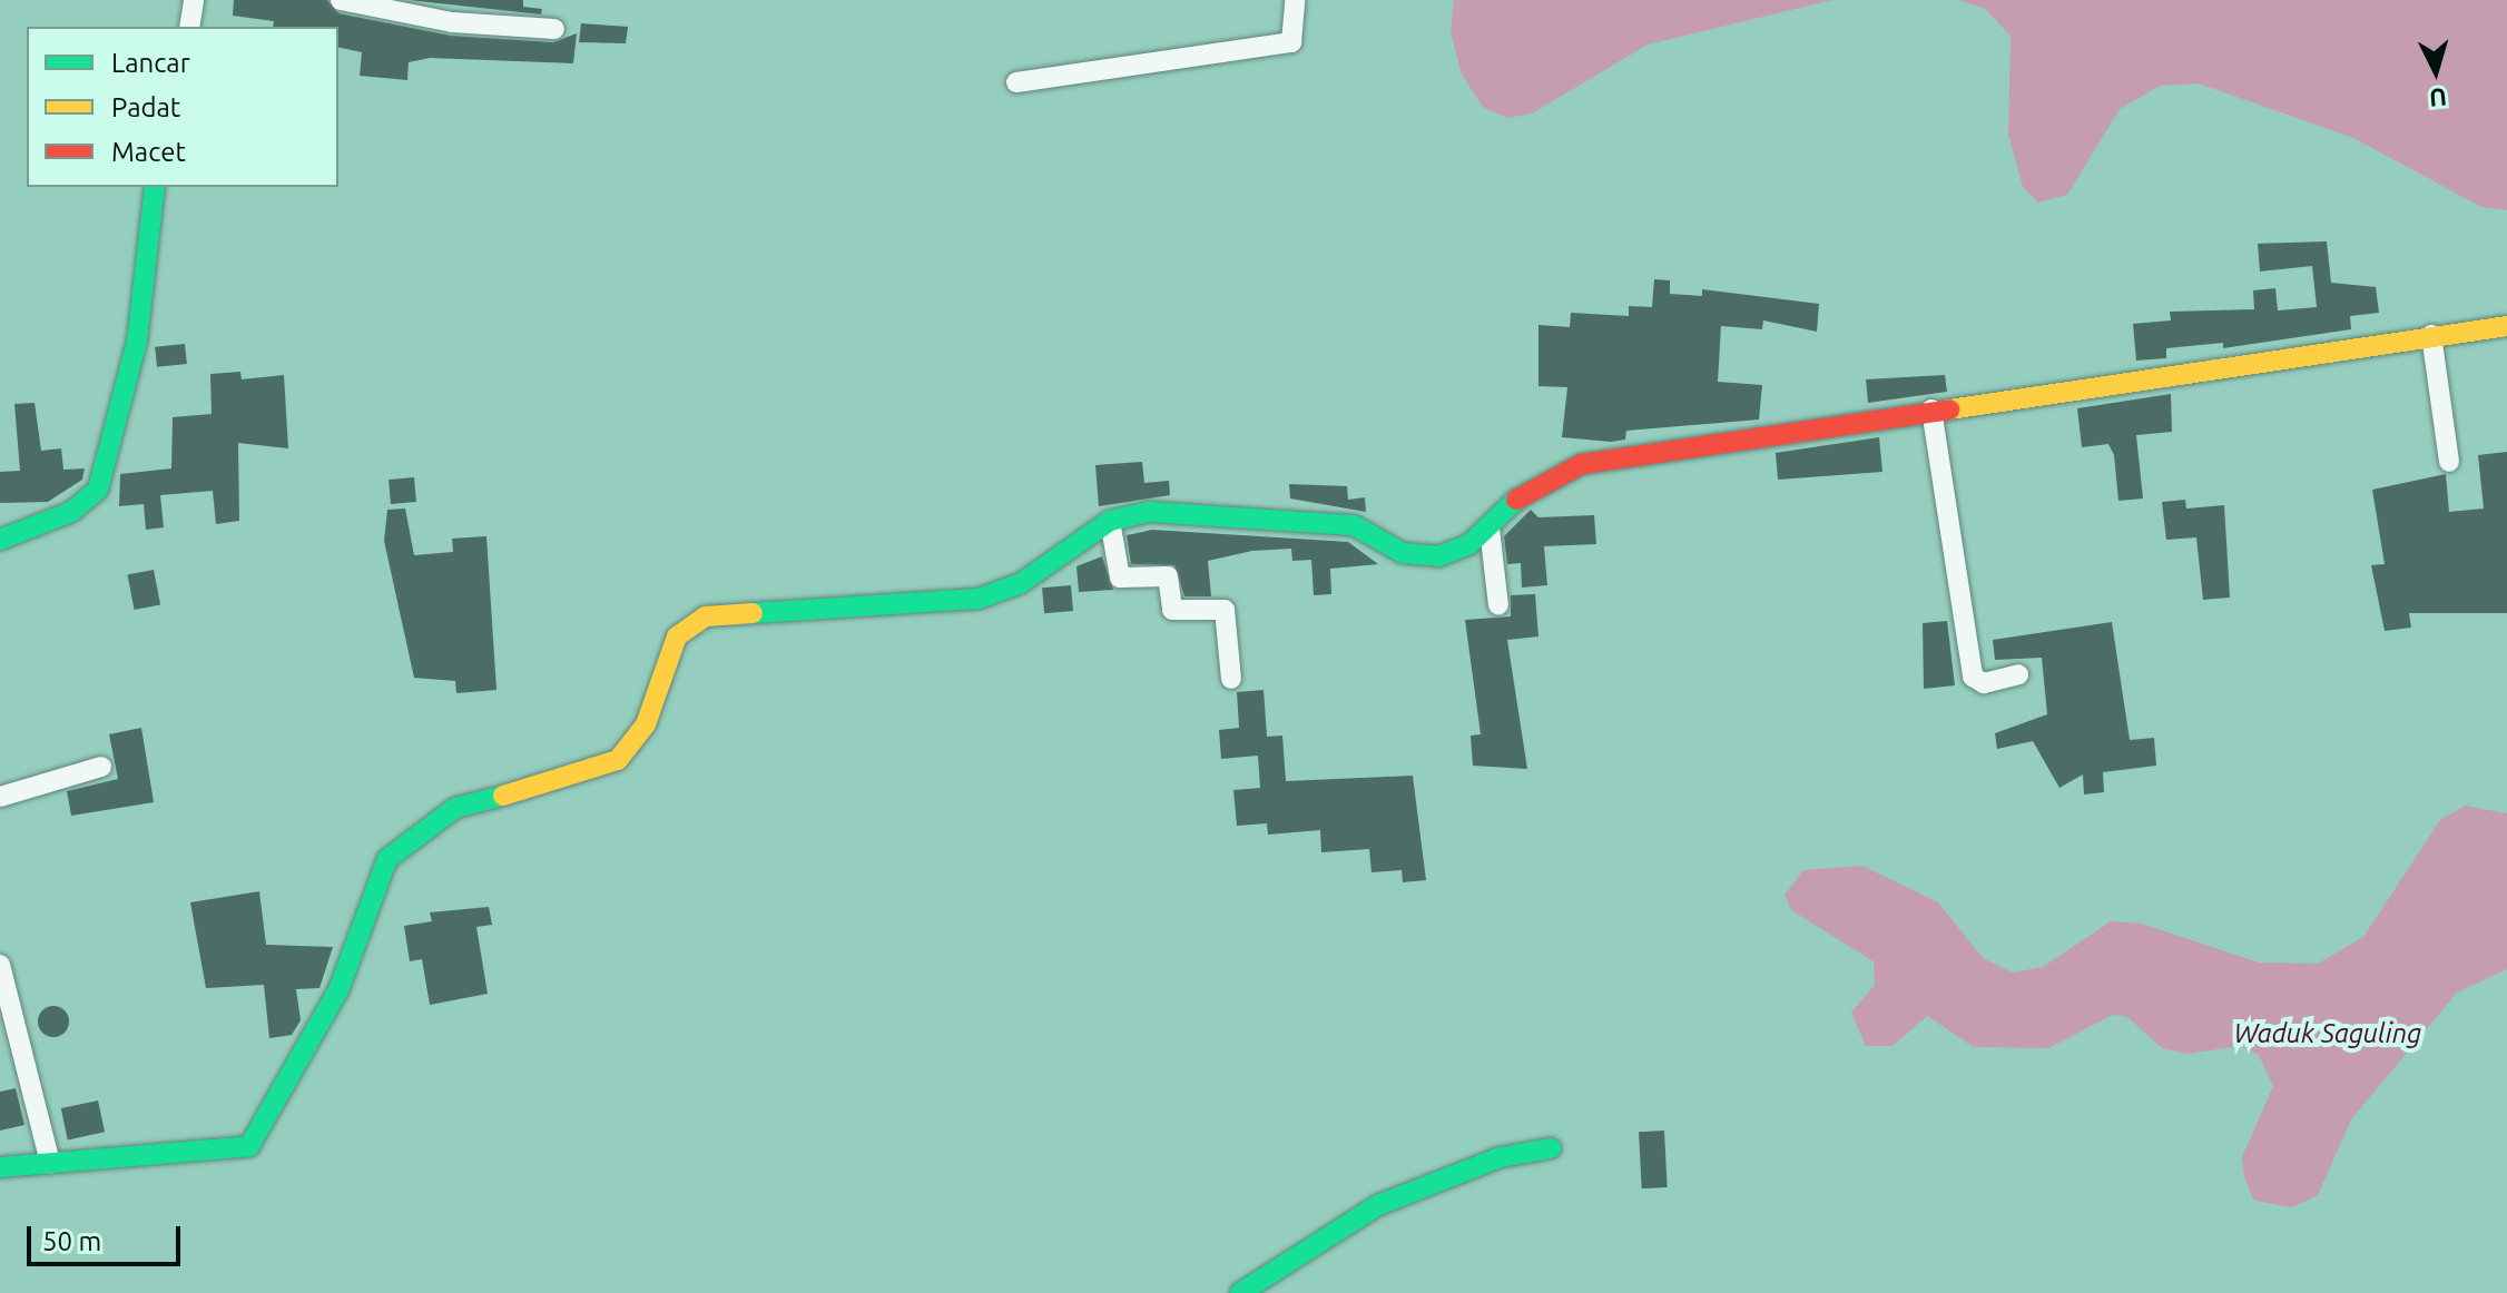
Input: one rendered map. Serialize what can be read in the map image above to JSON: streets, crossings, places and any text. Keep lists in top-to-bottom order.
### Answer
{
  "water": ["Waduk Saguling"],
  "legend": ["Lancar", "Padat", "Macet"],
  "scale_bar": "50 m",
  "north": "bottom"
}
